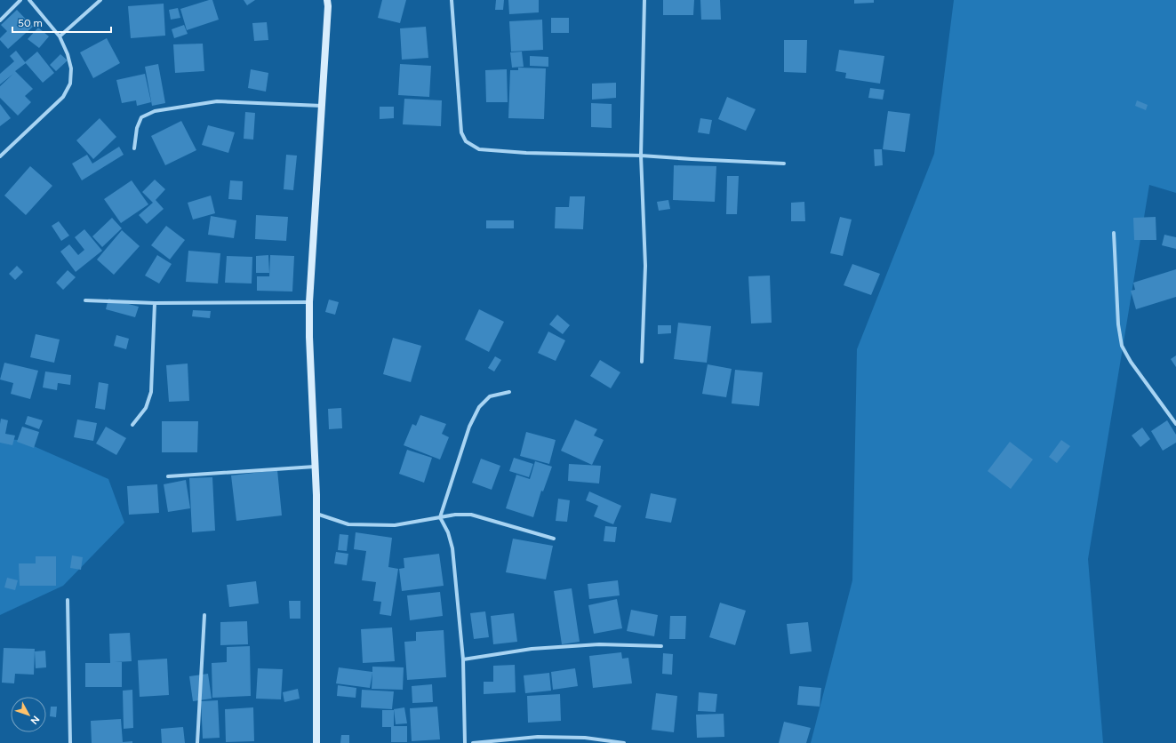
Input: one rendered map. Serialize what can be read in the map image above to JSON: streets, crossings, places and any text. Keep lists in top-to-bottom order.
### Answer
{
  "scale_bar": "50 m",
  "north": "bottom right"
}
